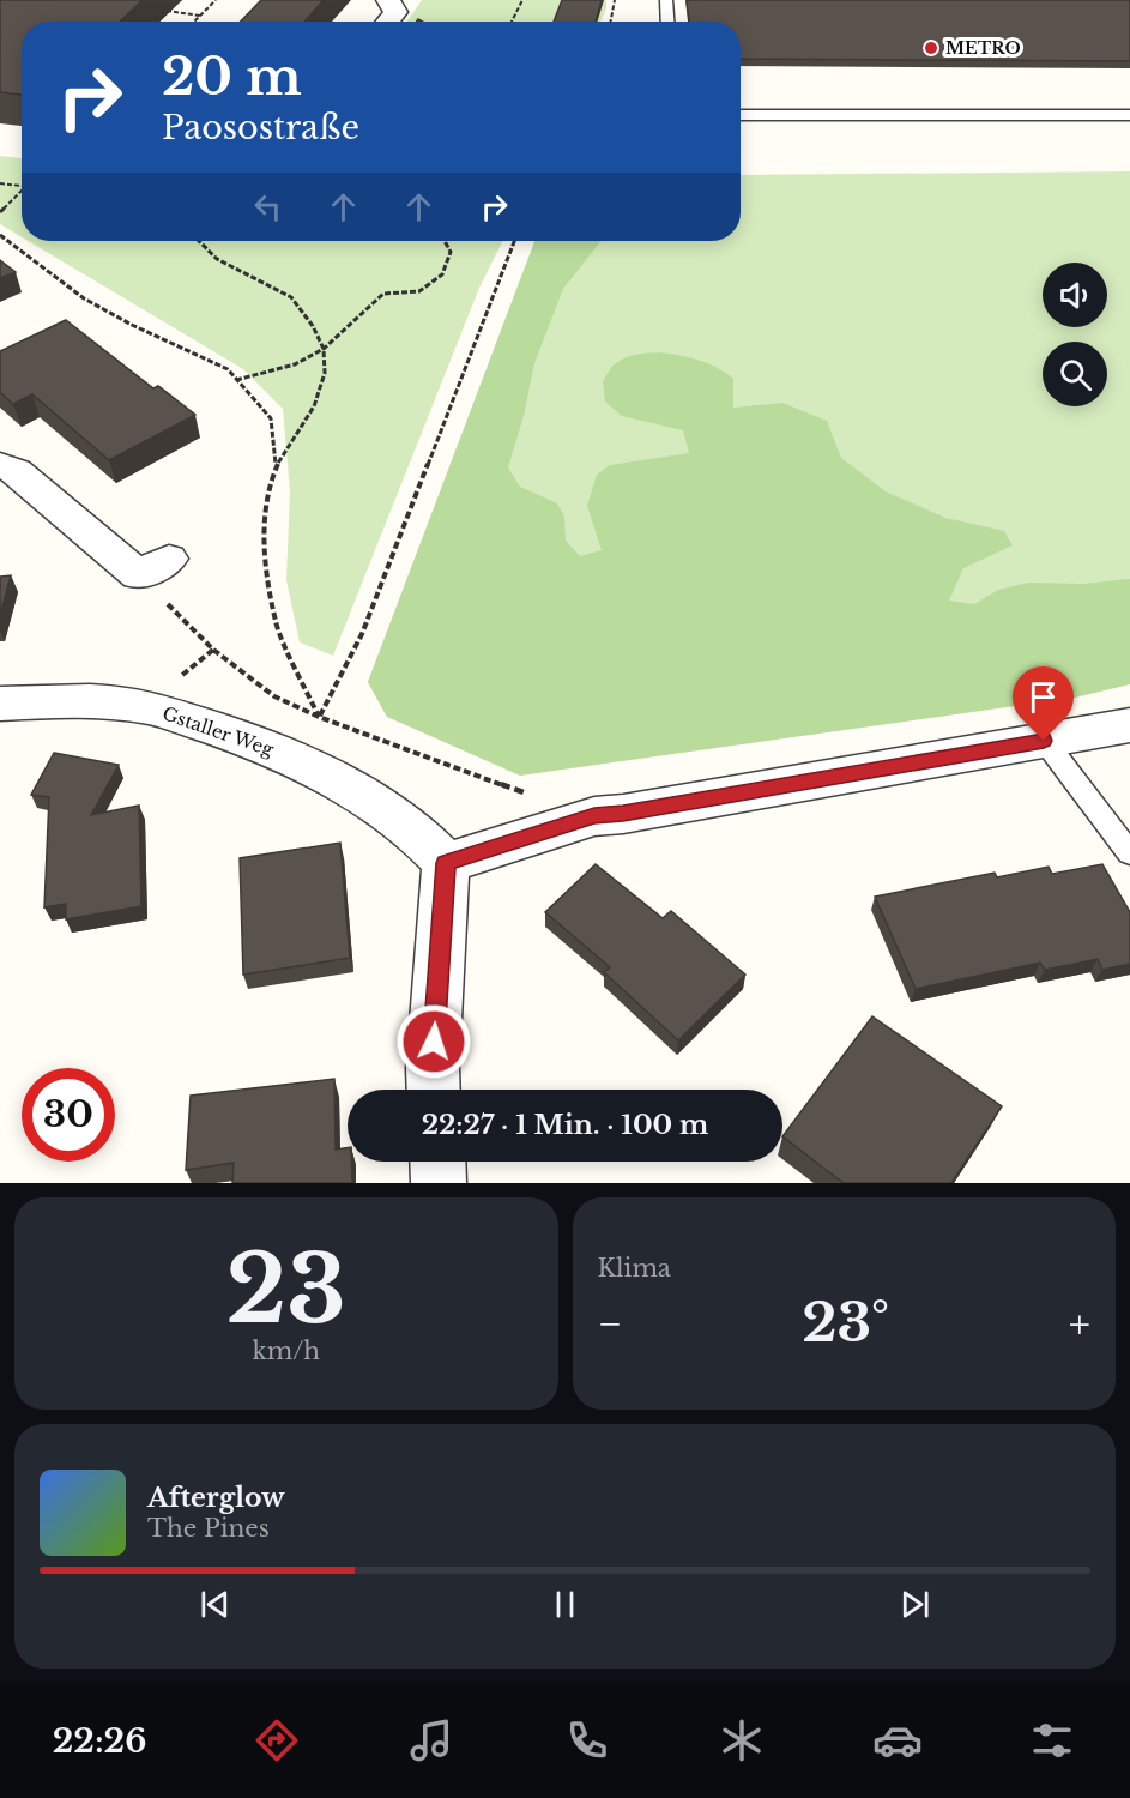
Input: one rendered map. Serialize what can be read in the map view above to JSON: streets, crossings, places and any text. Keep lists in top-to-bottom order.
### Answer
{
  "streets": {
    "street": ["Gstaller Weg"]
  },
  "places": ["METRO"],
  "page": {
    "turn": ["20 m", "Paosostraße"],
    "limit": "30",
    "trip": "22:27 · 1 Min. · 100 m",
    "tile": [
      ["23", "km/h"],
      "Klima"
    ],
    "heat": ["−", "23°", "+"],
    "song": ["Afterglow", "The Pines"],
    "tabs": "22:26"
  }
}
